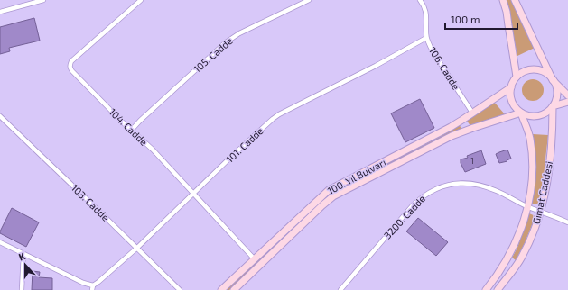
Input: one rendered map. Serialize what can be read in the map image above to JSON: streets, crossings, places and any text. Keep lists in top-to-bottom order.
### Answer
{
  "streets": {
    "main road": ["100. Yıl Bulvarı", "Gimat Caddesi"],
    "street": [
      "105. Cadde",
      "106. Cadde",
      "104. Cadde",
      "101. Cadde",
      "103. Cadde",
      "3200. Cadde"
    ]
  },
  "crossings": [
    ["105. Cadde", "104. Cadde"],
    ["106. Cadde", "101. Cadde"],
    ["106. Cadde", "100. Yıl Bulvarı"],
    ["104. Cadde", "101. Cadde"],
    ["104. Cadde", "100. Yıl Bulvarı"],
    ["101. Cadde", "103. Cadde"],
    ["100. Yıl Bulvarı", "Gimat Caddesi"],
    ["Gimat Caddesi", "3200. Cadde"]
  ],
  "house_numbers": ["1"],
  "scale_bar": "100 m",
  "north": "top"
}
